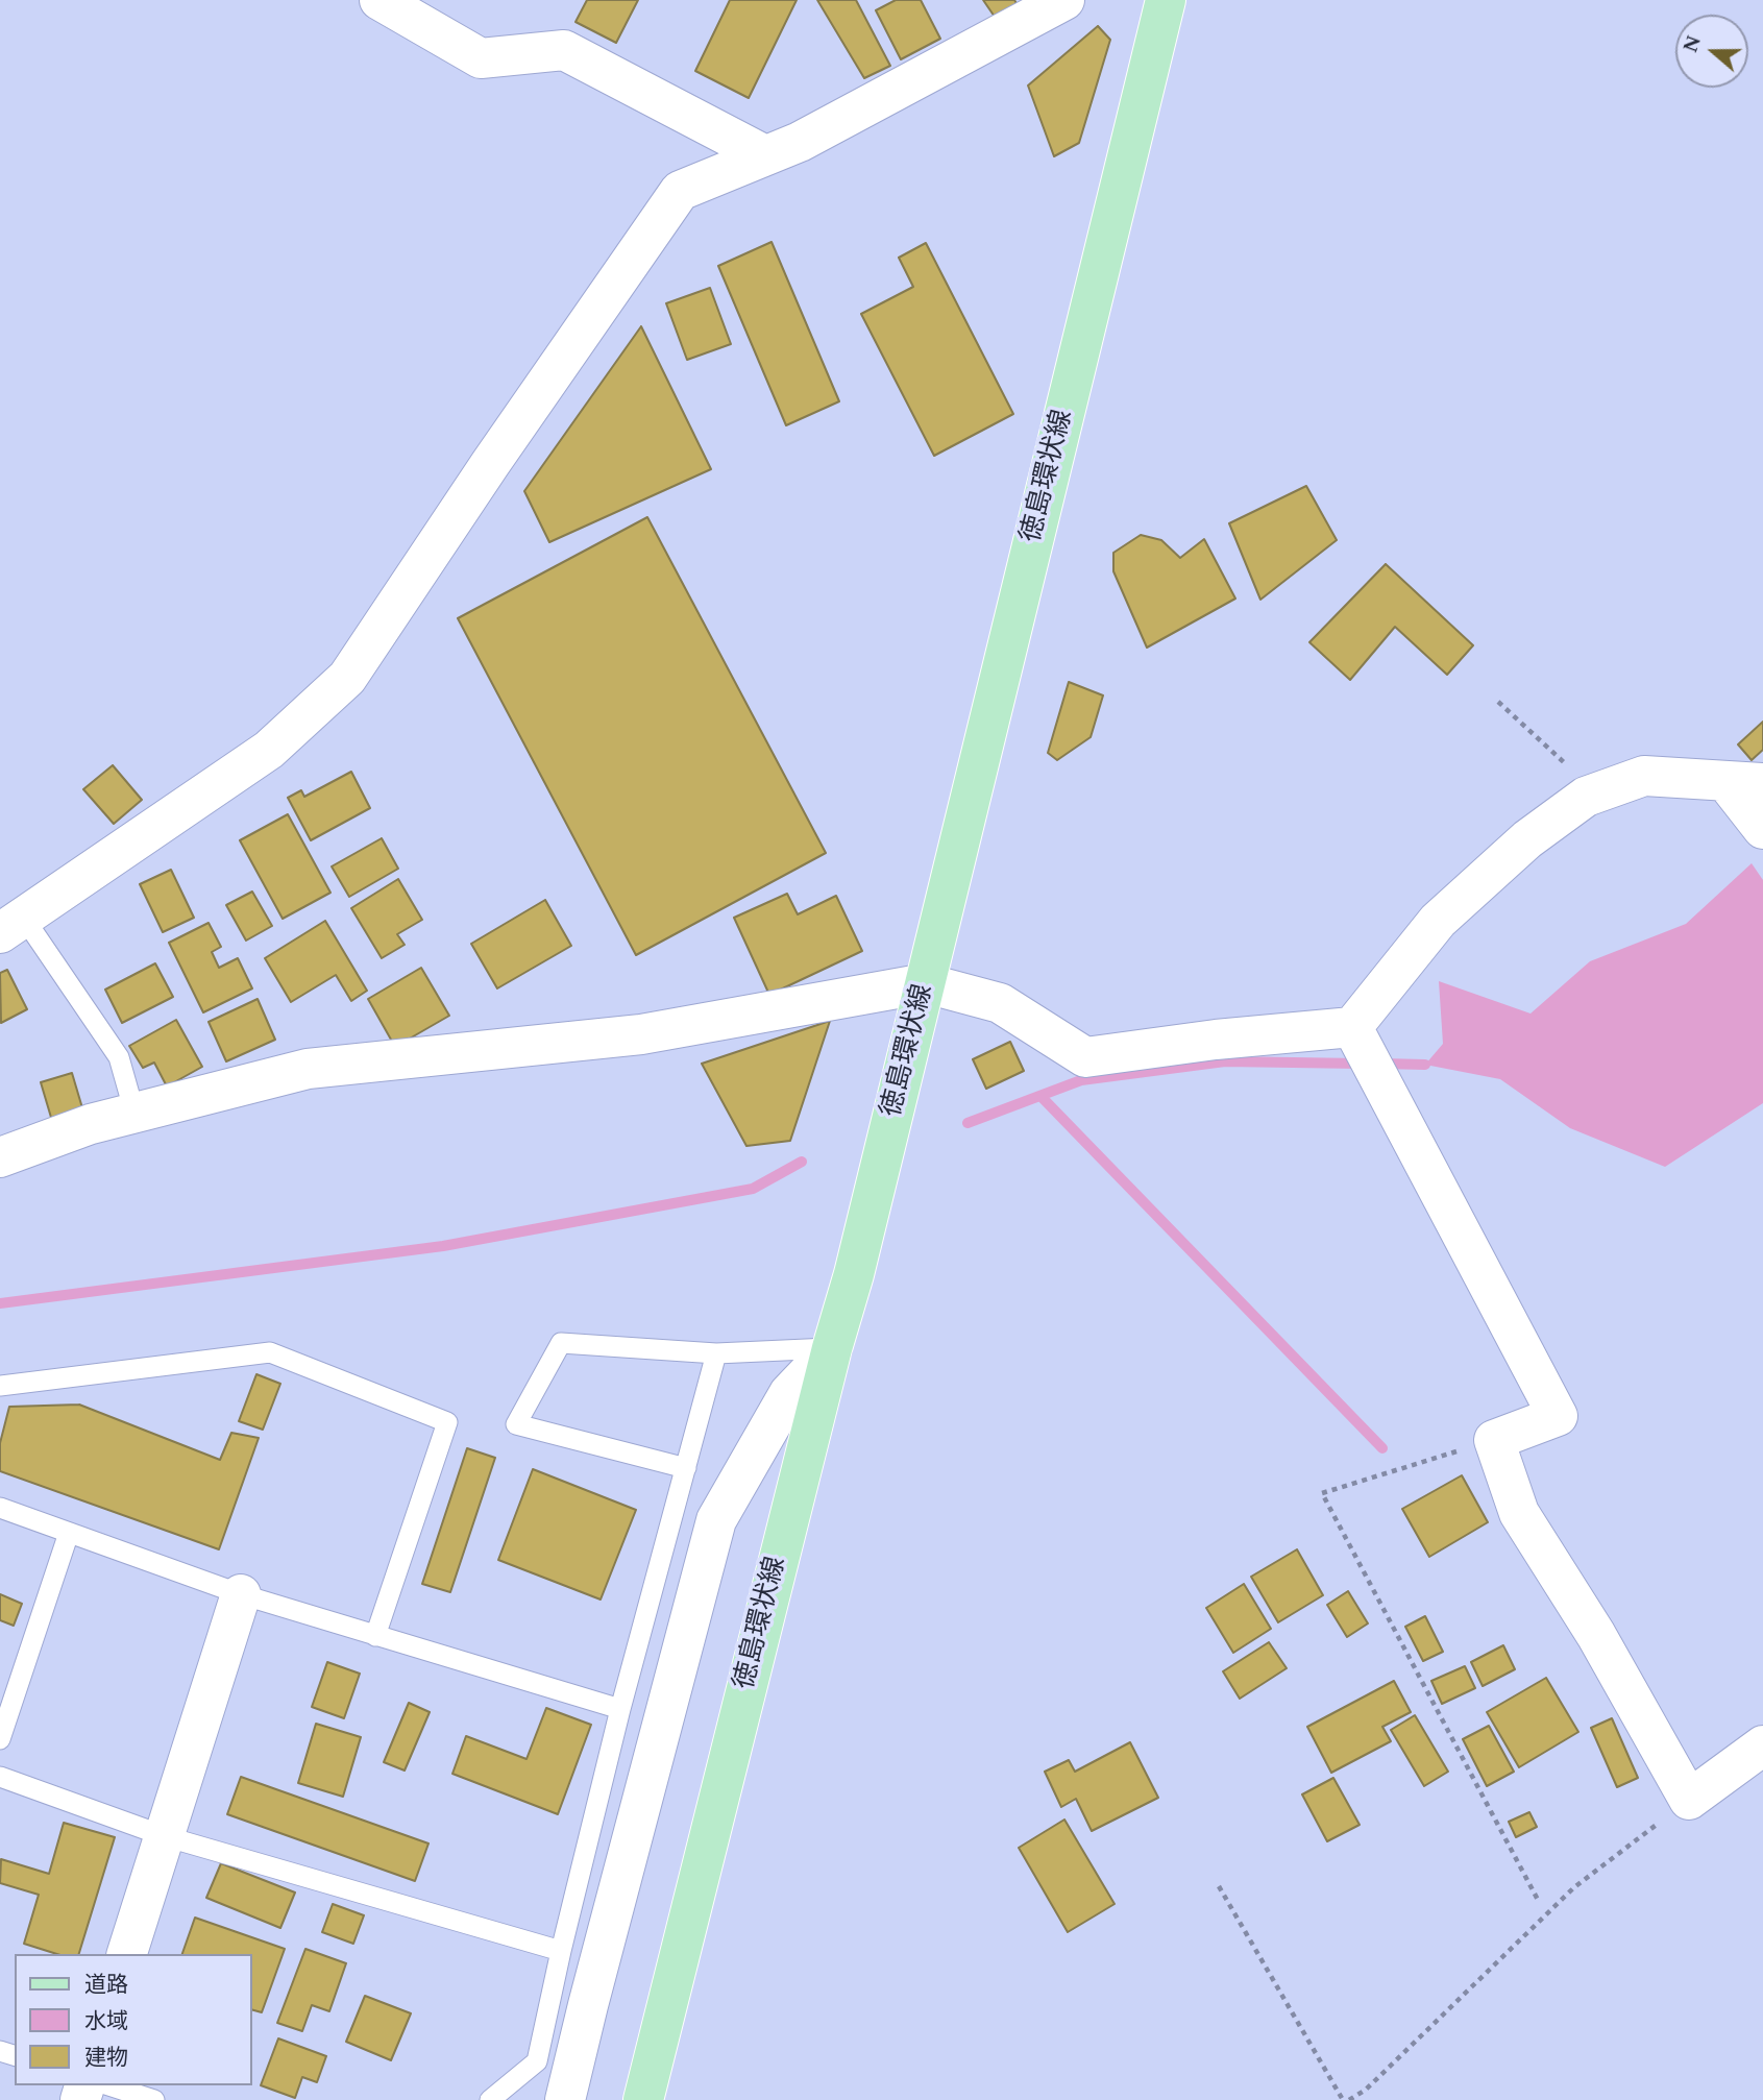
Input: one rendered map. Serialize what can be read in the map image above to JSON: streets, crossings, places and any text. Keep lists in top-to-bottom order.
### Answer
{
  "streets": {
    "main road": ["徳島環状線"]
  },
  "legend": ["道路", "水域", "建物"],
  "north": "left"
}
